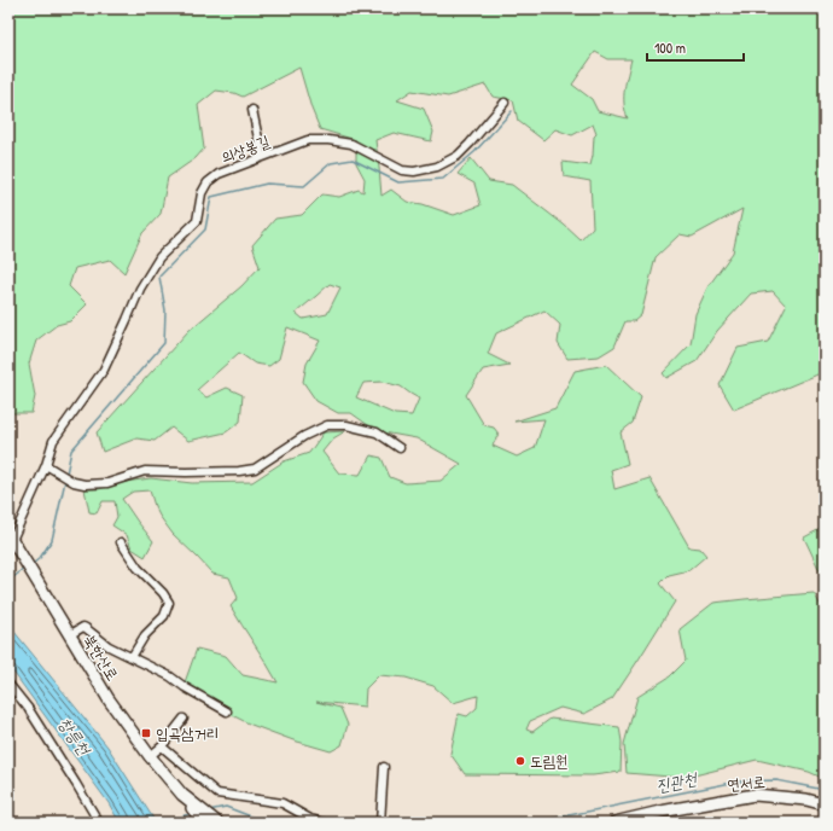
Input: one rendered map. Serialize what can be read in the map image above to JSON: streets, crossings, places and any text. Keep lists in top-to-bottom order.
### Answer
{
  "streets": {
    "main road": ["북한산로", "연서로"],
    "street": ["의상봉길"]
  },
  "crossings": [
    ["의상봉길", "북한산로"]
  ],
  "water": ["창릉천", "진관천"],
  "places": {
    "transit": ["입곡삼거리"],
    "other": ["도림원"]
  },
  "scale_bar": "100 m"
}
